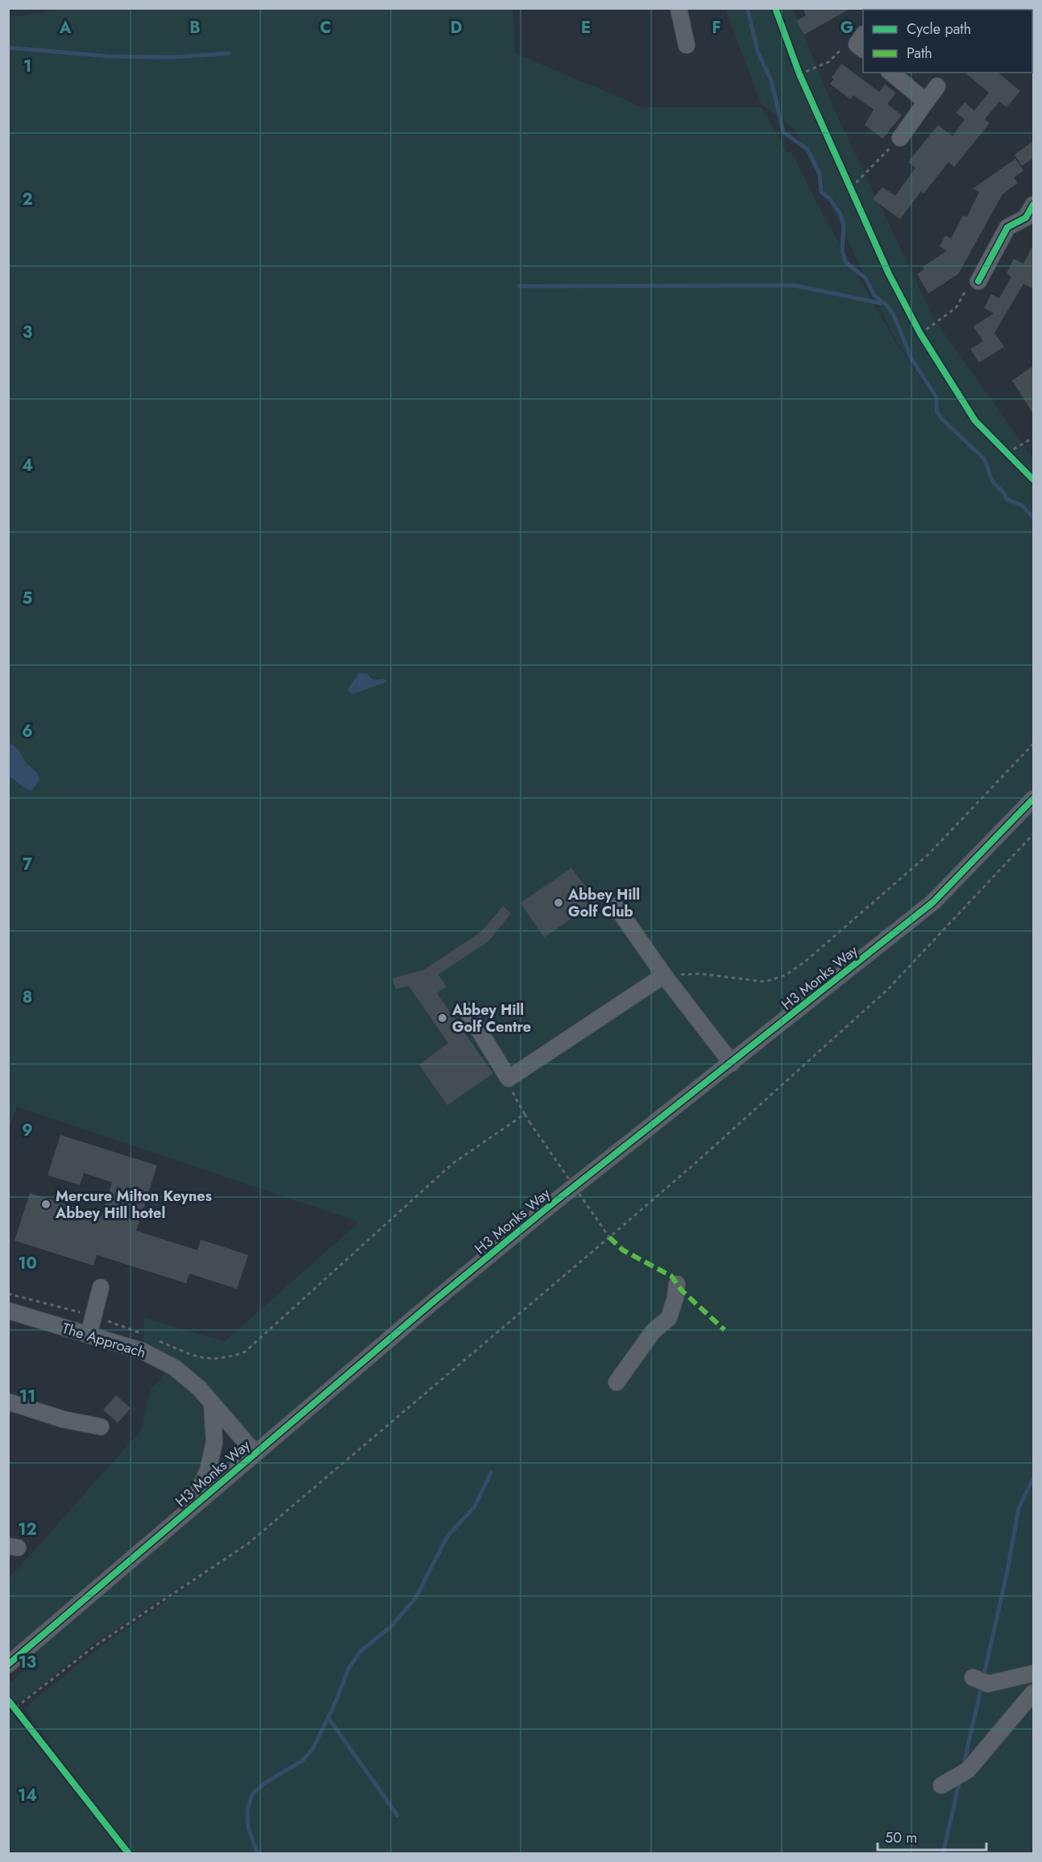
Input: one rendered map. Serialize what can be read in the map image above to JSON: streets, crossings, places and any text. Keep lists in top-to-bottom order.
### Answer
{
  "streets": {
    "street": ["H3 Monks Way", "The Approach"]
  },
  "crossings": [
    ["H3 Monks Way", "The Approach"]
  ],
  "places": ["Abbey Hill Golf Club", "Abbey Hill Golf Centre", "Mercure Milton Keynes Abbey Hill hotel"],
  "legend": ["Cycle path", "Path"],
  "scale_bar": "50 m",
  "grid": {
    "columns": [
      "A",
      "B",
      "C",
      "D",
      "E",
      "F",
      "G"
    ],
    "rows": [
      "1",
      "2",
      "3",
      "4",
      "5",
      "6",
      "7",
      "8",
      "9",
      "10",
      "11",
      "12",
      "13",
      "14"
    ]
  }
}
